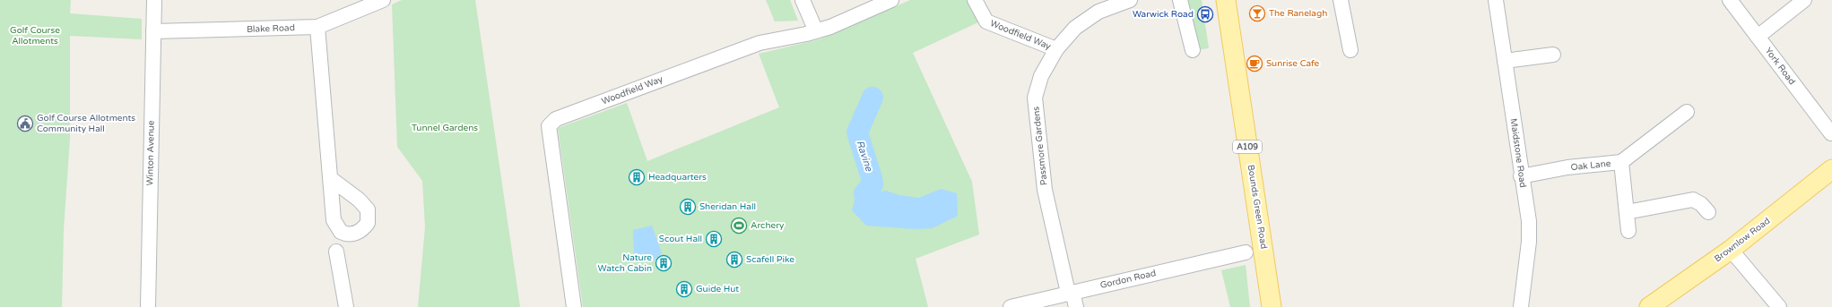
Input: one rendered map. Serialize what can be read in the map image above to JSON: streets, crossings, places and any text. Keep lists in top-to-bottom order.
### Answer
{
  "streets": {
    "main road": ["A109", "Bounds Green Road", "Brownlow Road"],
    "street": [
      "Blake Road",
      "Woodfield Way",
      "York Road",
      "Passmore Gardens",
      "Winton Avenue",
      "Maidstone Road",
      "Oak Lane",
      "Gordon Road"
    ]
  },
  "crossings": [
    ["Blake Road", "Winton Avenue"],
    ["Woodfield Way", "Passmore Gardens"],
    ["Passmore Gardens", "Gordon Road"],
    ["Maidstone Road", "Oak Lane"]
  ],
  "water": ["Ravine"],
  "parks": ["Golf Course Allotments", "Tunnel Gardens"],
  "places": {
    "bar": ["The Ranelagh"],
    "bus stop": ["Warwick Road"],
    "cafe": ["Sunrise Cafe"],
    "public building": ["Golf Course Allotments Community Hall"],
    "building": [
      "Headquarters",
      "Sheridan Hall",
      "Scout Hall",
      "Scafell Pike",
      "Nature Watch Cabin",
      "Guide Hut"
    ],
    "sports": ["Archery"]
  }
}
